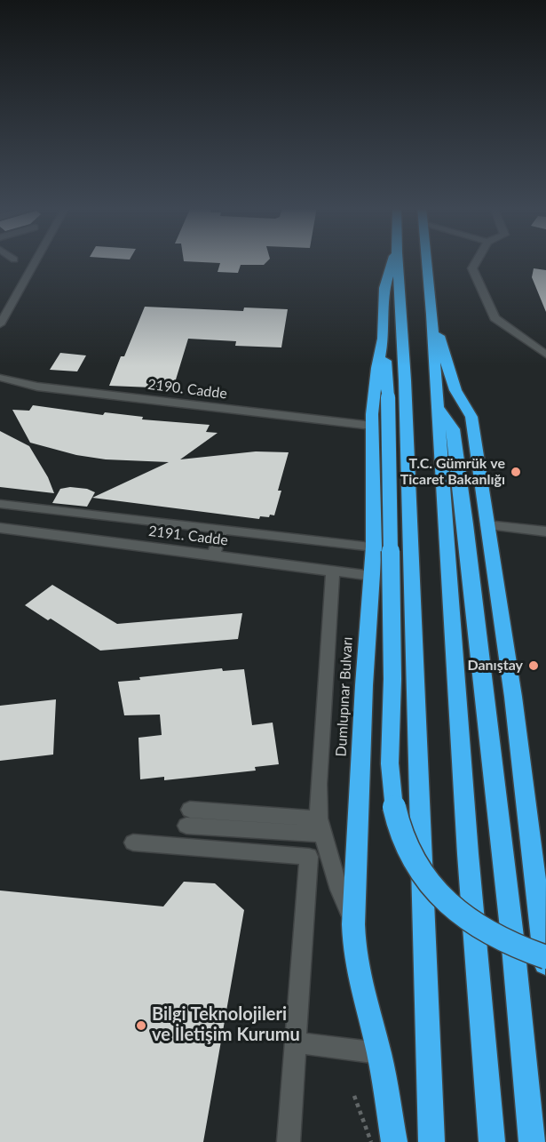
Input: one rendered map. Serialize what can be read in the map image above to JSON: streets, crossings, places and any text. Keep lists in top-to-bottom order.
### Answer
{
  "streets": {
    "highway": ["Dumlupınar Bulvarı"],
    "street": ["2190. Cadde", "2191. Cadde"]
  },
  "crossings": [
    ["2190. Cadde", "Dumlupınar Bulvarı"],
    ["2191. Cadde", "Dumlupınar Bulvarı"]
  ],
  "places": ["T.C. Gümrük ve Ticaret Bakanlığı", "Danıştay", "Bilgi Teknolojileri ve İletişim Kurumu"]
}
